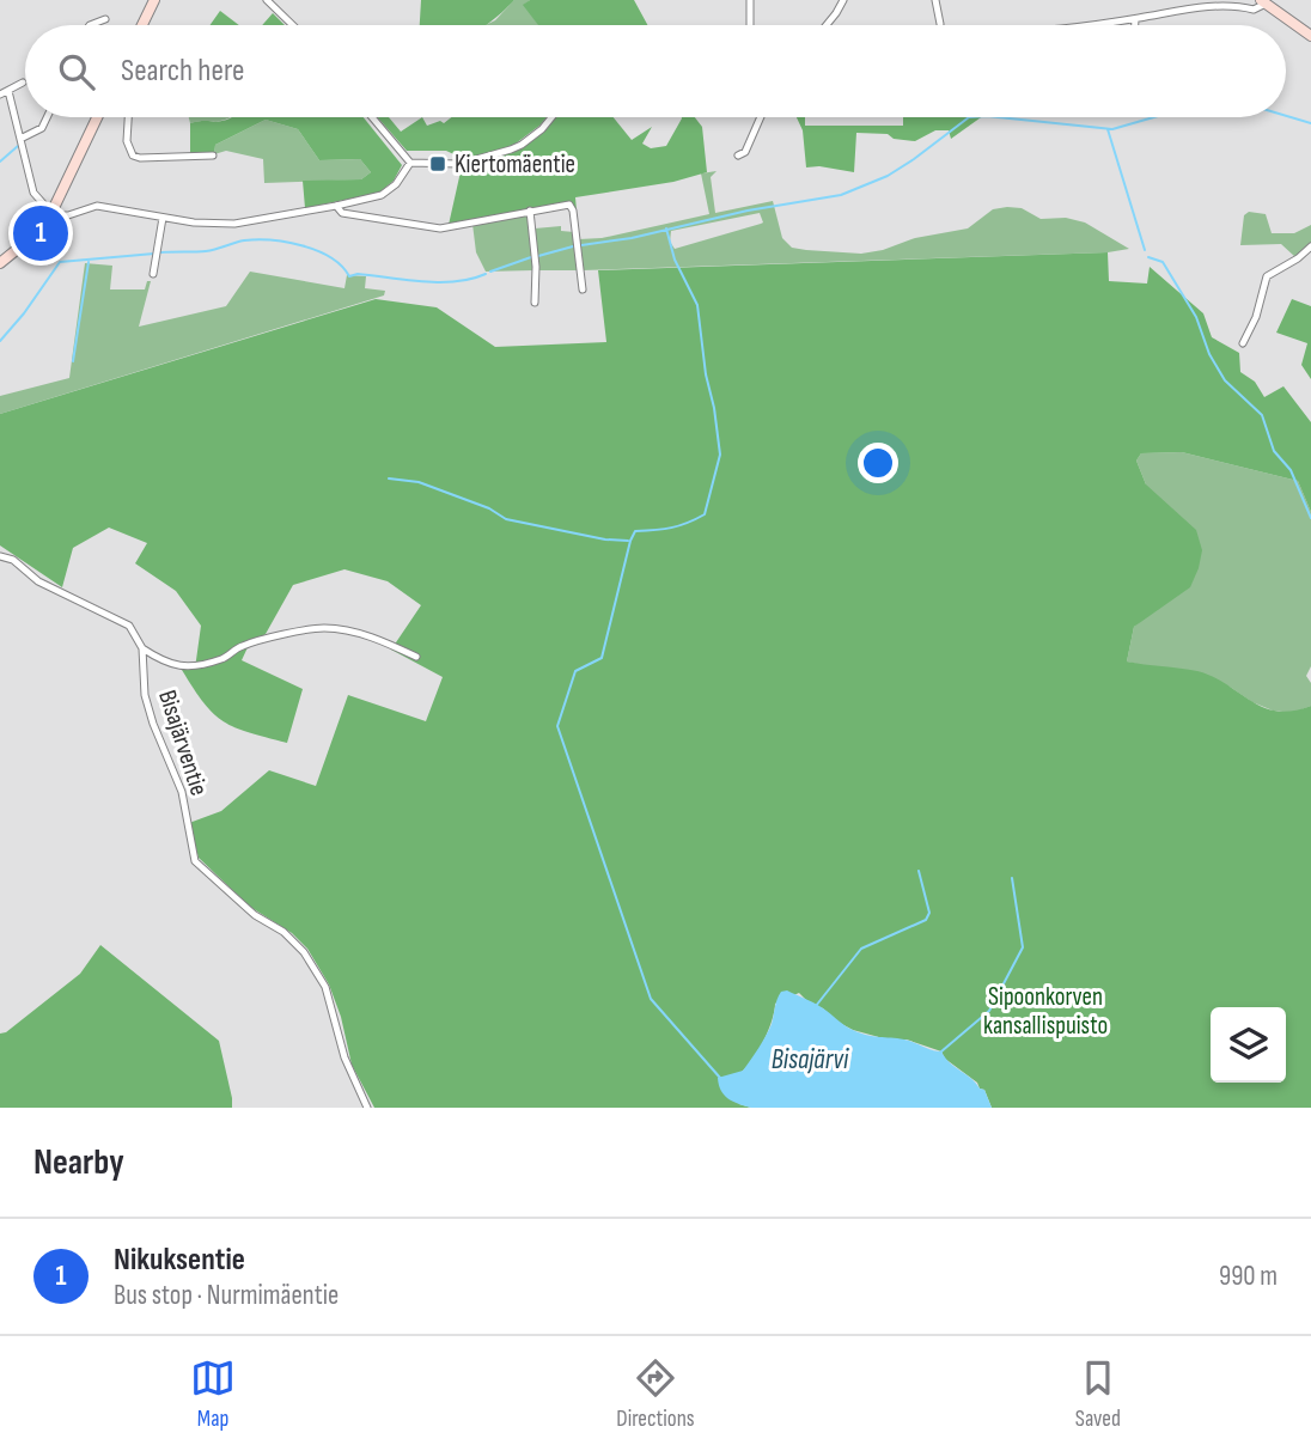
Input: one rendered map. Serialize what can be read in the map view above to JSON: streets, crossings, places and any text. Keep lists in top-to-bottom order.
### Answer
{
  "streets": {
    "street": ["Bisajärventie"]
  },
  "water": ["Bisajärvi"],
  "parks": ["Sipoonkorven kansallispuisto"],
  "places": {
    "transit": ["Kiertomäentie"]
  },
  "page": {
    "search": "Search here",
    "pins": "1",
    "heading": "Nearby",
    "list": [
      {
        "mark": "1",
        "name": "Nikuksentie",
        "note": "Bus stop · Nurmimäentie",
        "value": "990 m"
      }
    ],
    "nav": ["Map", "Directions", "Saved"]
  }
}
